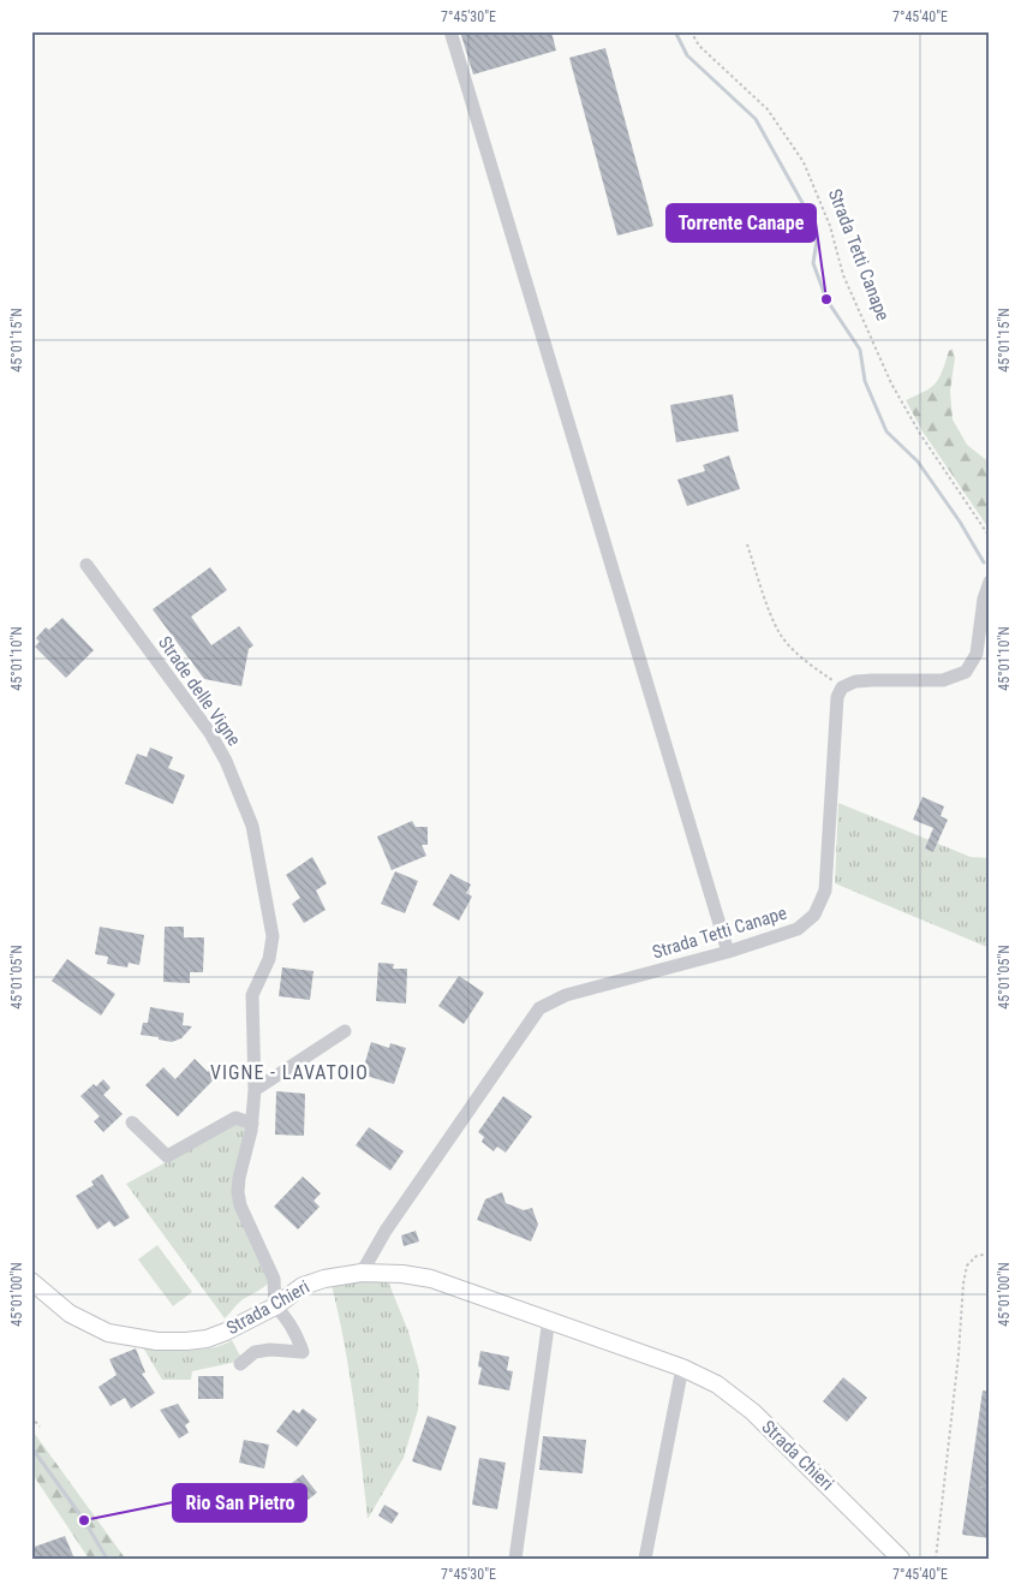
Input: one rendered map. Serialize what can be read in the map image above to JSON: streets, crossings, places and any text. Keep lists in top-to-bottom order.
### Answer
{
  "streets": {
    "main road": ["Strada Chieri"],
    "street": ["Strada Tetti Canape", "Strade delle Vigne"]
  },
  "crossings": [
    ["Strada Tetti Canape", "Strada Chieri"],
    ["Strade delle Vigne", "Strada Chieri"]
  ],
  "districts": ["VIGNE - LAVATOIO"],
  "places": ["Torrente Canape", "Rio San Pietro"],
  "coordinates": [
    "7°45'30\"E",
    "7°45'40\"E",
    "45°01'15\"N",
    "45°01'10\"N",
    "45°01'05\"N",
    "45°01'00\"N"
  ]
}
